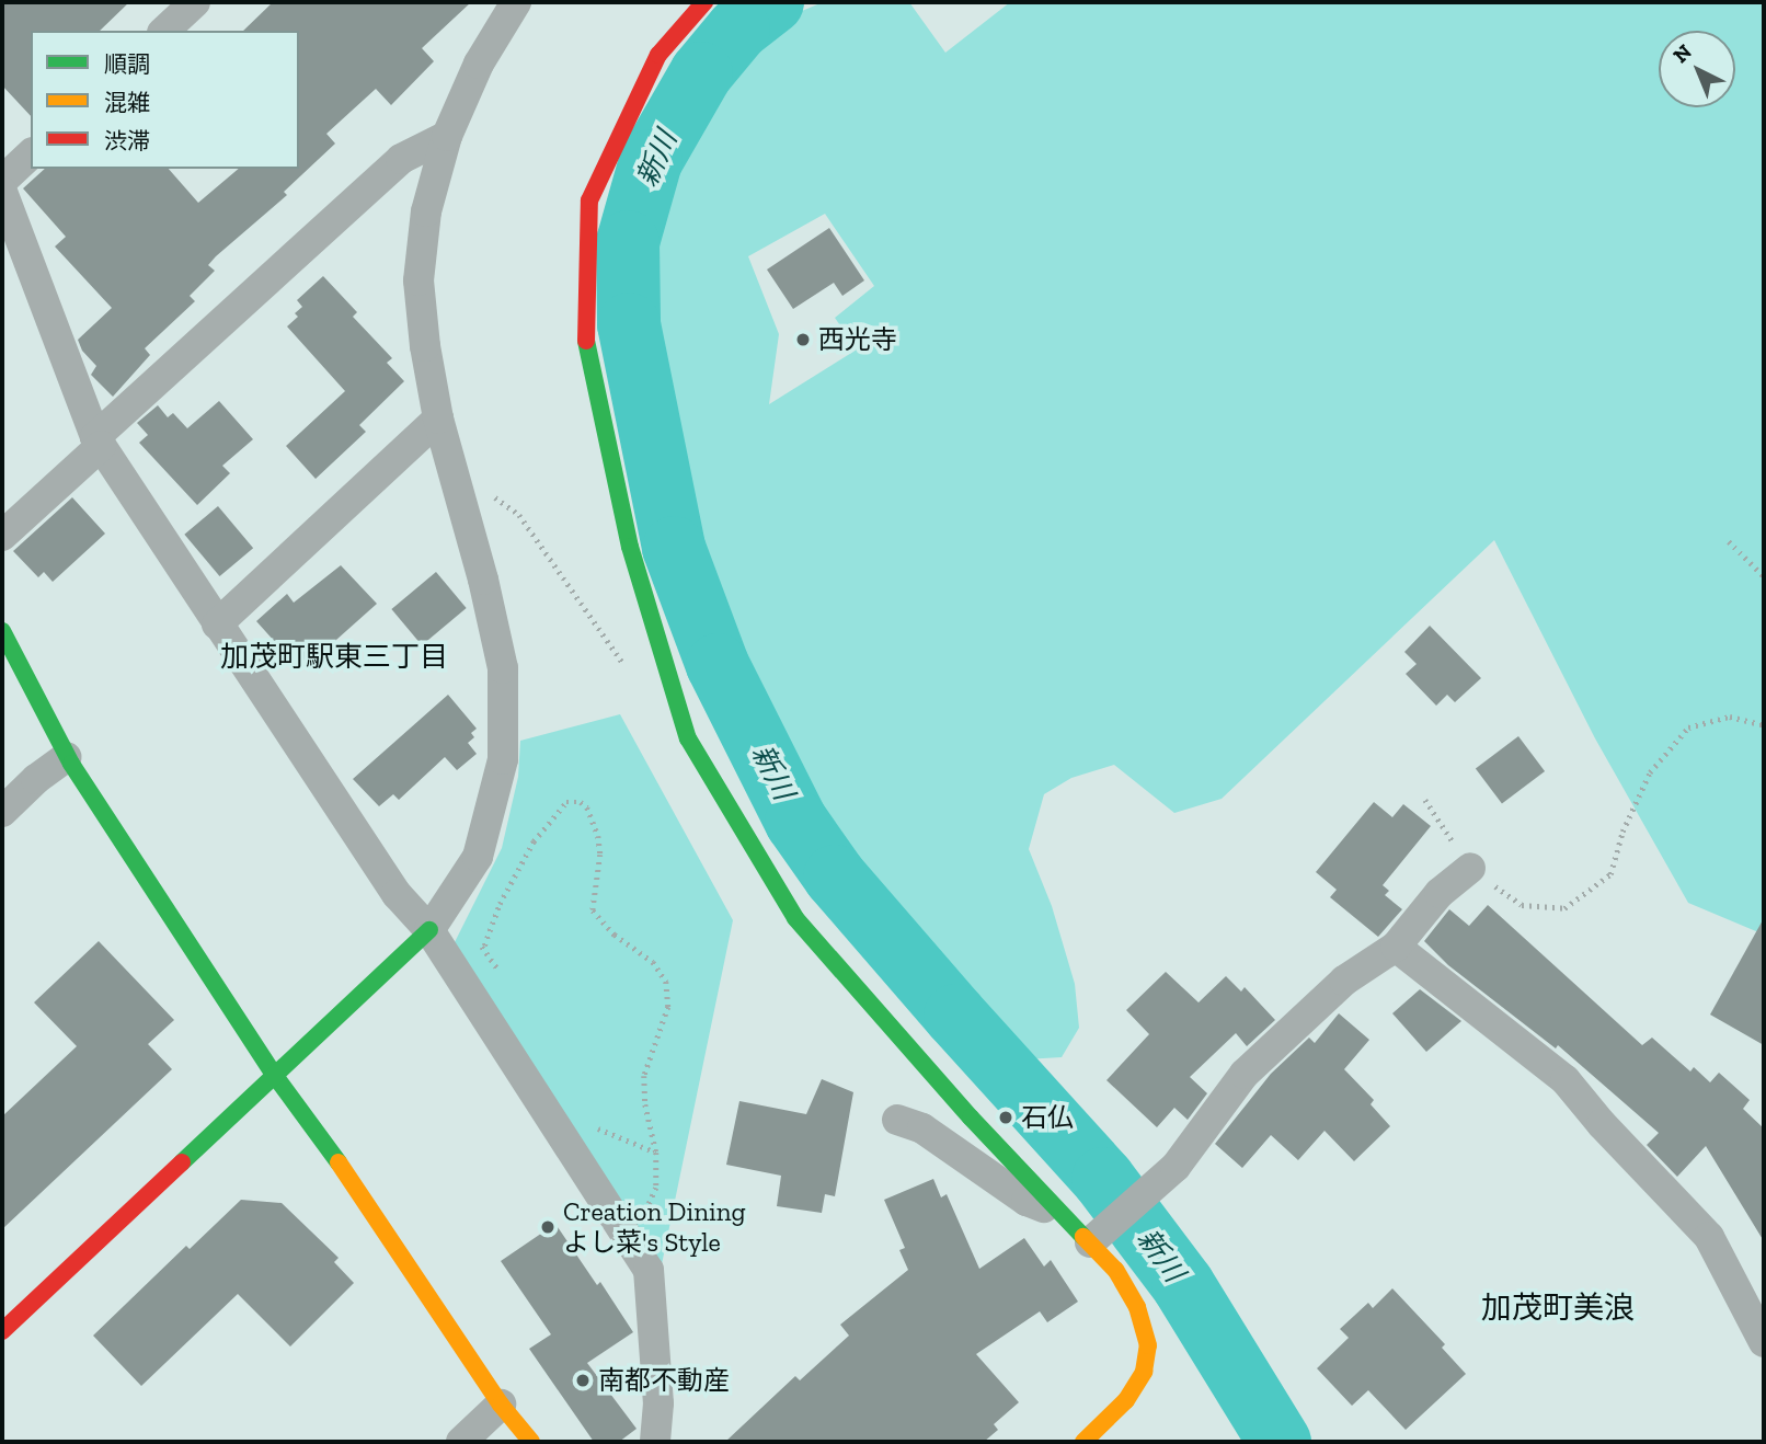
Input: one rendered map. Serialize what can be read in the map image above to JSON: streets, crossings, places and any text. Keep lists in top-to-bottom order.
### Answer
{
  "districts": ["加茂町駅東三丁目", "加茂町美浪"],
  "water": ["新川"],
  "places": [
    "西光寺",
    "石仏",
    "Creation Dining よし菜's Style",
    "南都不動産"
  ],
  "legend": ["順調", "混雑", "渋滞"],
  "north": "top left"
}
